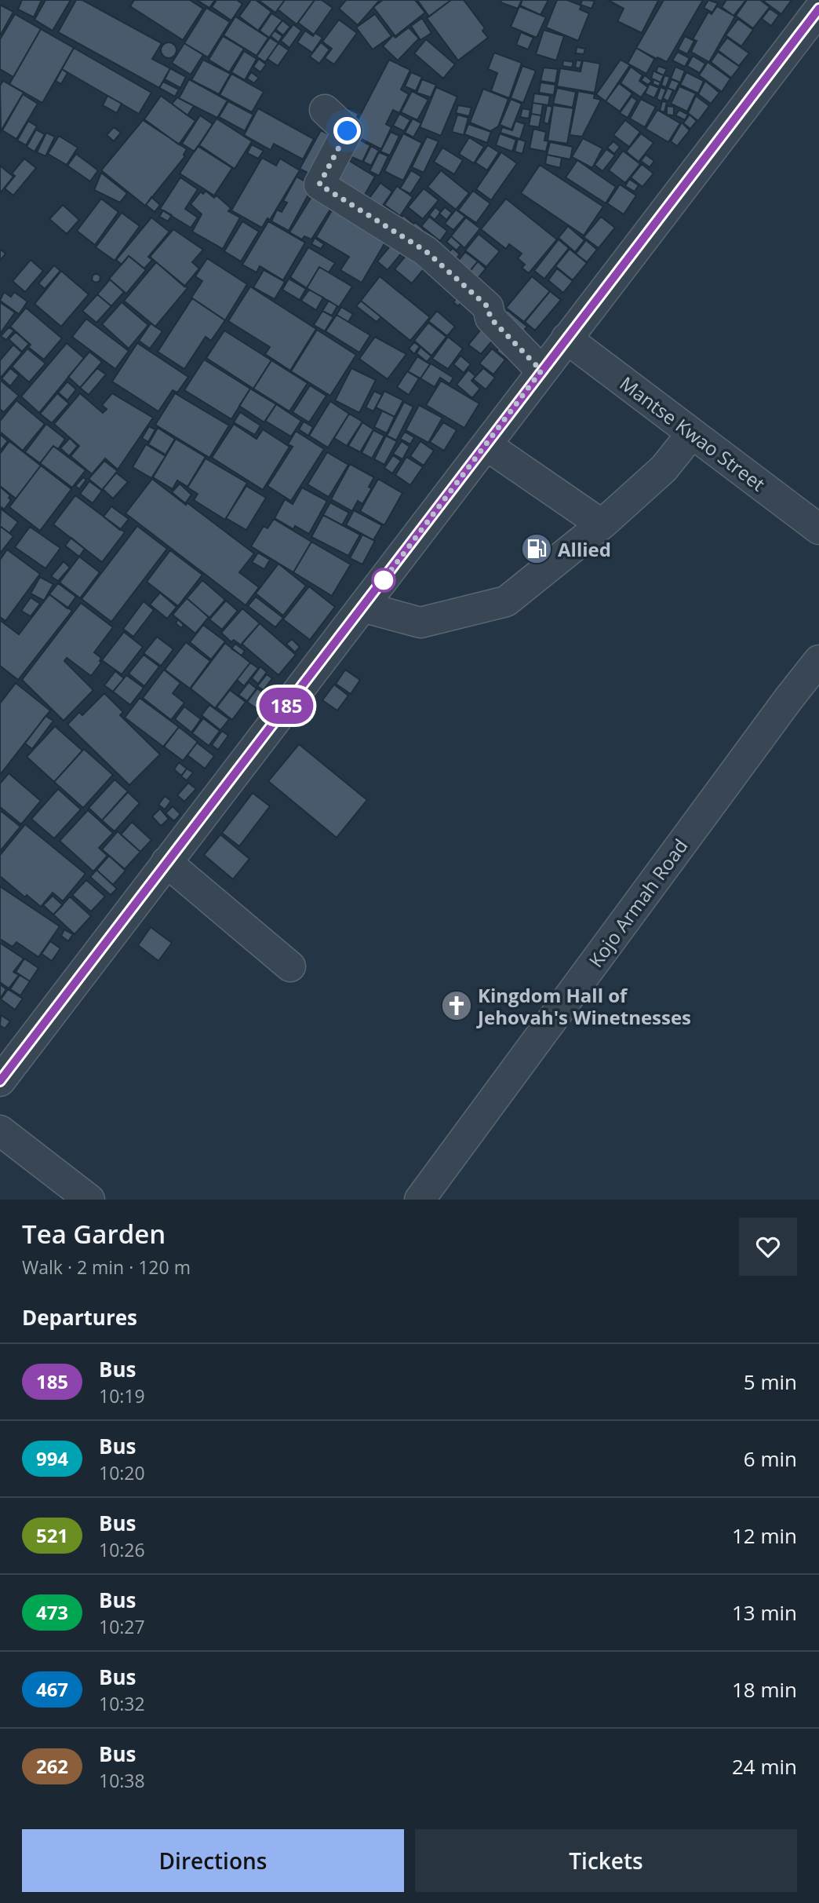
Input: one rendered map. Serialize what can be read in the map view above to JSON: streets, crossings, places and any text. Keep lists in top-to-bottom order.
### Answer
{
  "streets": {
    "street": ["Mantse Kwao Street", "Kojo Armah Road"]
  },
  "places": {
    "fuel station": ["Allied"],
    "church": ["Kingdom Hall of Jehovah's Winetnesses"]
  },
  "lines": ["bus line 185"],
  "page": {
    "on_map": "185",
    "heading": [
      ["Tea Garden", "Walk · 2 min · 120 m"],
      "Departures"
    ],
    "list": [
      {
        "mark": "185",
        "name": "Bus",
        "note": "10:19",
        "value": "5 min"
      },
      {
        "mark": "994",
        "name": "Bus",
        "note": "10:20",
        "value": "6 min"
      },
      {
        "mark": "521",
        "name": "Bus",
        "note": "10:26",
        "value": "12 min"
      },
      {
        "mark": "473",
        "name": "Bus",
        "note": "10:27",
        "value": "13 min"
      },
      {
        "mark": "467",
        "name": "Bus",
        "note": "10:32",
        "value": "18 min"
      },
      {
        "mark": "262",
        "name": "Bus",
        "note": "10:38",
        "value": "24 min"
      }
    ],
    "buttons": ["Directions", "Tickets"]
  }
}
